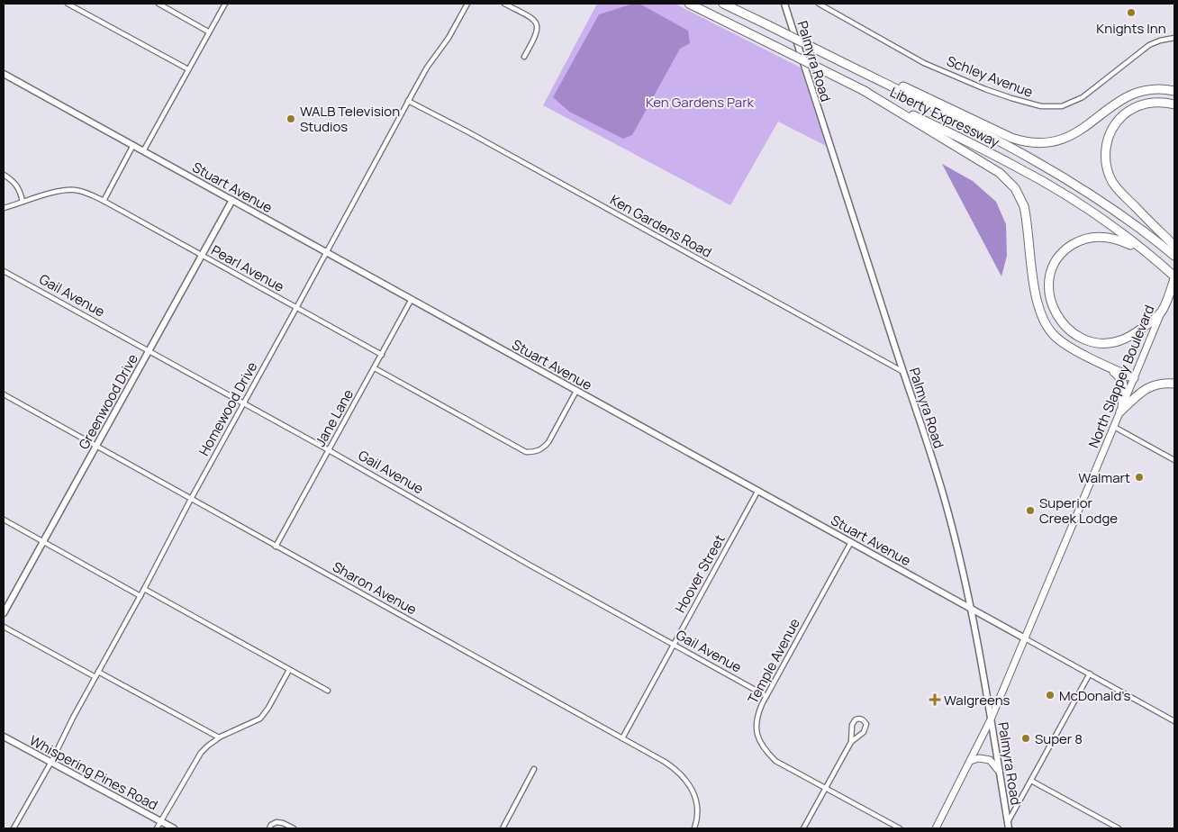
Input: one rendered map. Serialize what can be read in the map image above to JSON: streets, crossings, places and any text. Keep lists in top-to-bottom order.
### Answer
{
  "streets": {
    "highway": ["Liberty Expressway", "North Slappey Boulevard"],
    "street": [
      "Palmyra Road",
      "Schley Avenue",
      "Stuart Avenue",
      "Ken Gardens Road",
      "Pearl Avenue",
      "Gail Avenue",
      "Greenwood Drive",
      "Homewood Drive",
      "Jane Lane",
      "Hoover Street",
      "Sharon Avenue",
      "Temple Avenue",
      "Whispering Pines Road"
    ]
  },
  "crossings": [
    ["Palmyra Road", "Stuart Avenue"],
    ["Palmyra Road", "Ken Gardens Road"],
    ["Palmyra Road", "North Slappey Boulevard"],
    ["Liberty Expressway", "North Slappey Boulevard"],
    ["Stuart Avenue", "North Slappey Boulevard"],
    ["Stuart Avenue", "Greenwood Drive"],
    ["Stuart Avenue", "Homewood Drive"],
    ["Stuart Avenue", "Jane Lane"],
    ["Stuart Avenue", "Hoover Street"],
    ["Stuart Avenue", "Temple Avenue"],
    ["Ken Gardens Road", "Homewood Drive"],
    ["Pearl Avenue", "Greenwood Drive"],
    ["Pearl Avenue", "Homewood Drive"],
    ["Pearl Avenue", "Jane Lane"],
    ["Gail Avenue", "Greenwood Drive"],
    ["Gail Avenue", "Homewood Drive"],
    ["Gail Avenue", "Jane Lane"],
    ["Gail Avenue", "Hoover Street"],
    ["Gail Avenue", "Temple Avenue"],
    ["Greenwood Drive", "Sharon Avenue"],
    ["Homewood Drive", "Sharon Avenue"],
    ["Homewood Drive", "Whispering Pines Road"],
    ["Jane Lane", "Sharon Avenue"],
    ["Hoover Street", "Sharon Avenue"]
  ],
  "parks": ["Ken Gardens Park"],
  "places": {
    "other": [
      "Knights Inn",
      "WALB Television Studios",
      "Walmart",
      "Superior Creek Lodge",
      "McDonald's",
      "Super 8"
    ],
    "health": ["Walgreens"]
  }
}
